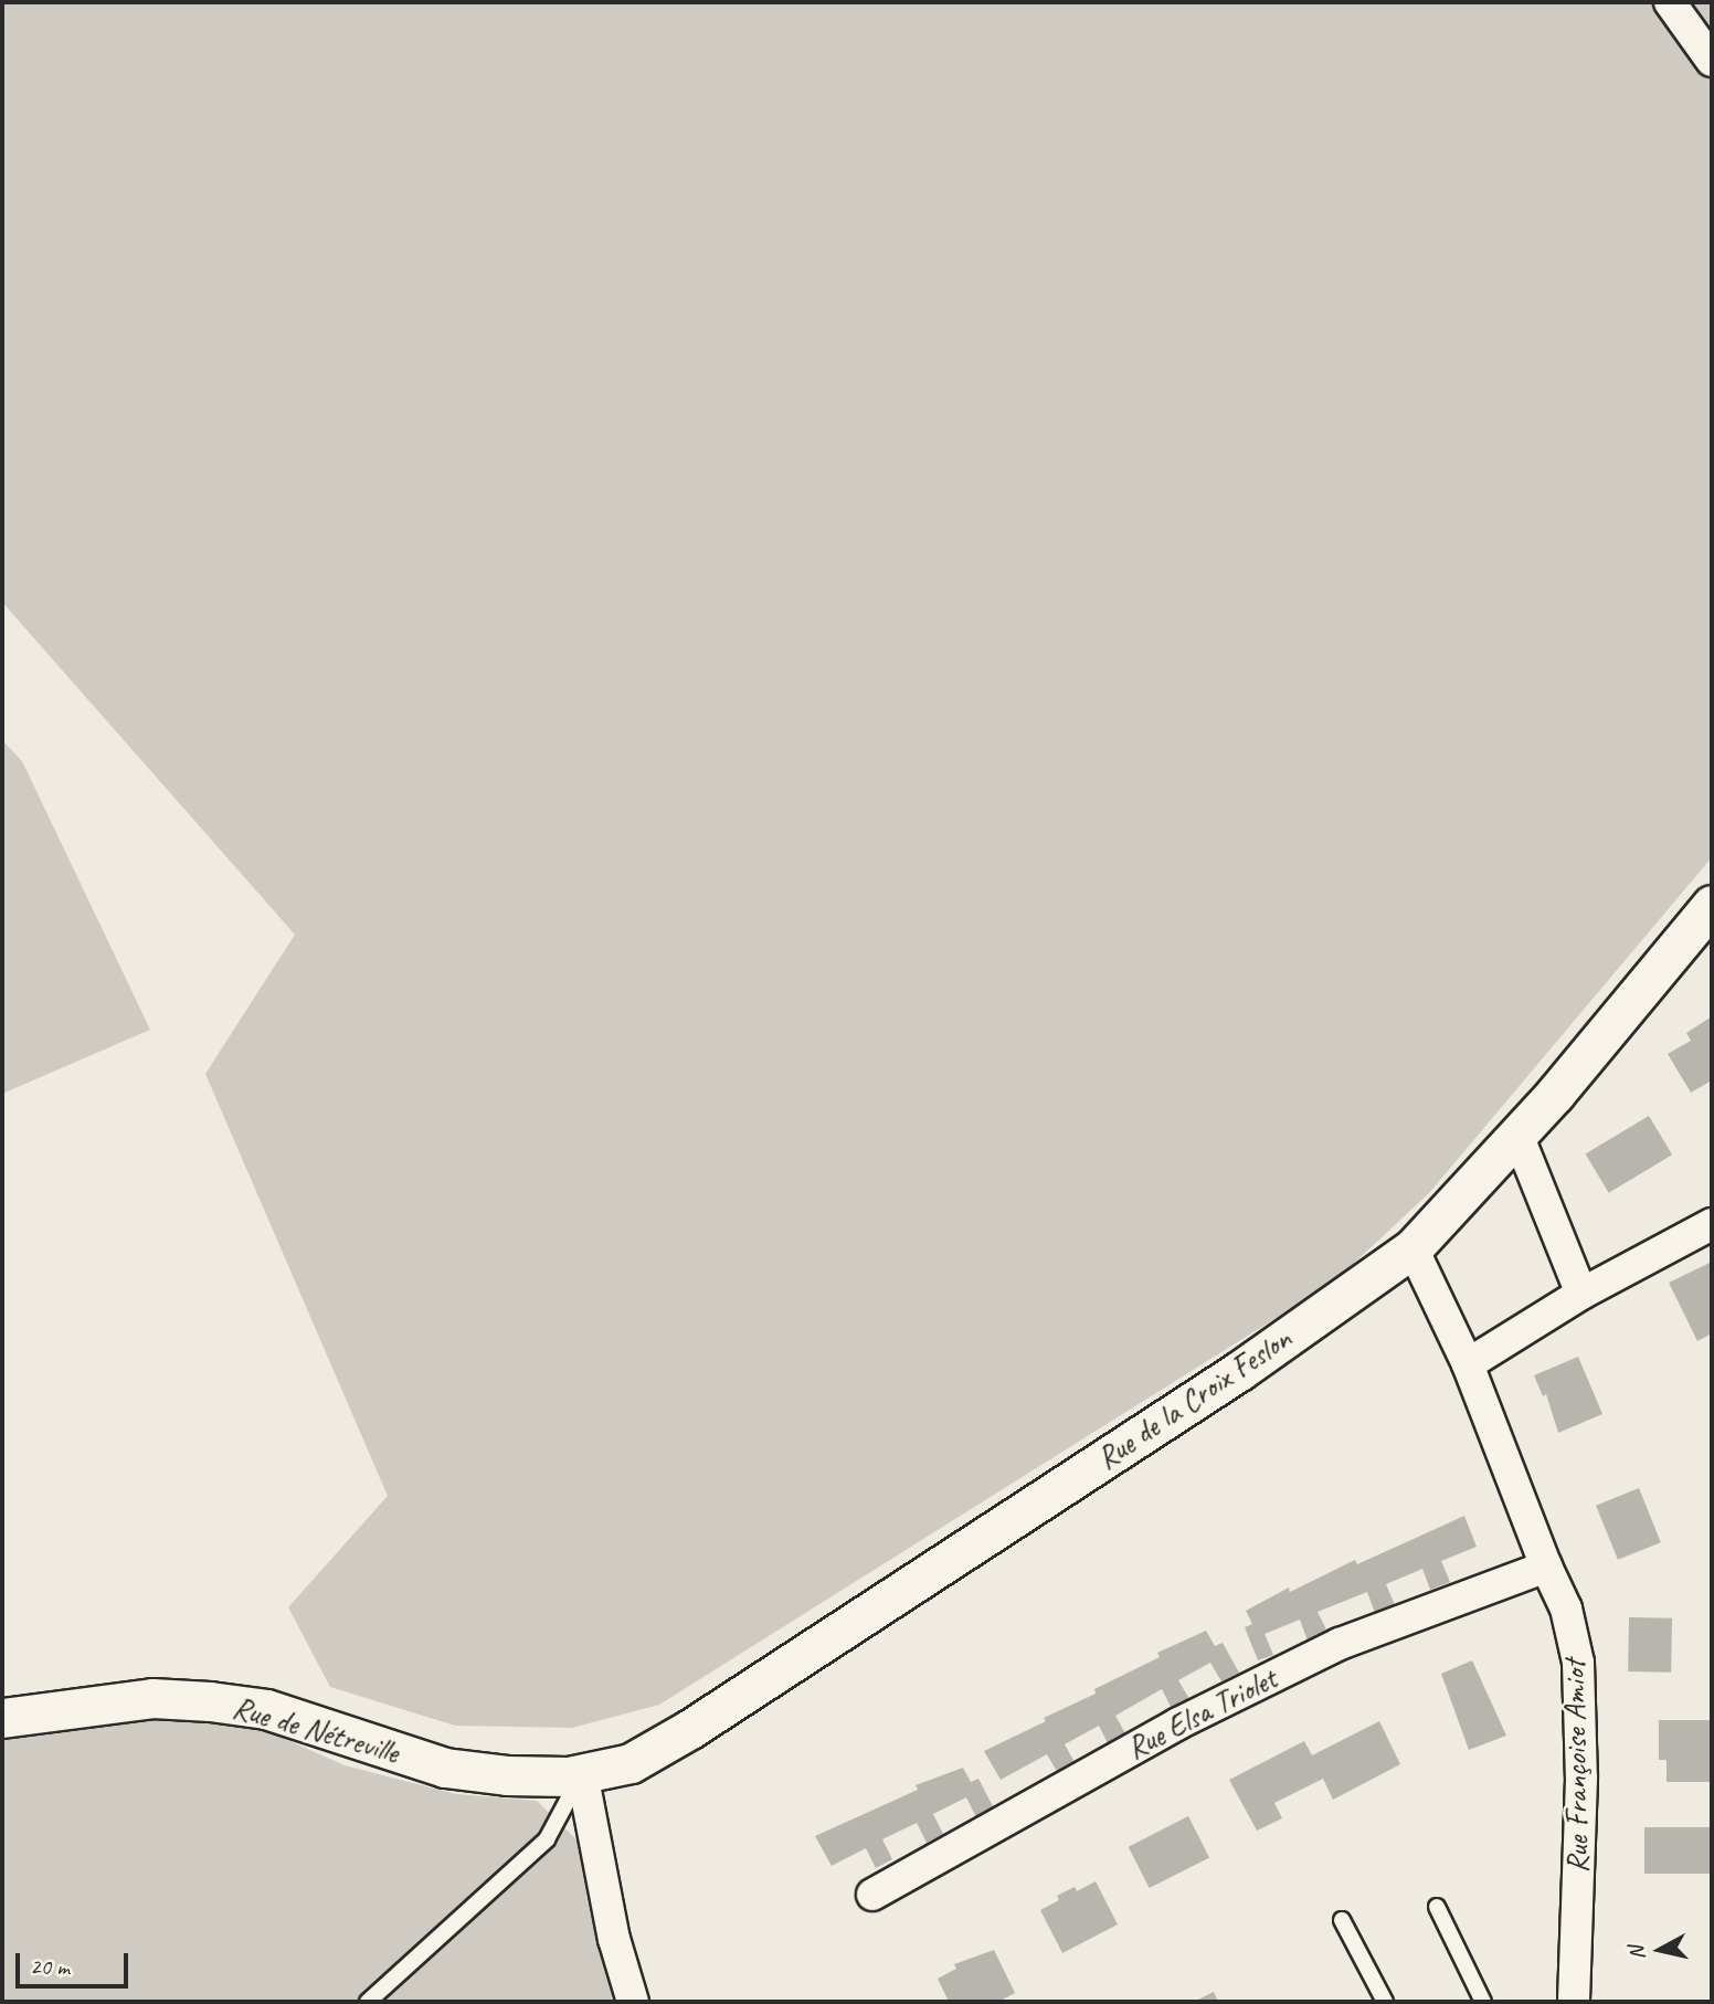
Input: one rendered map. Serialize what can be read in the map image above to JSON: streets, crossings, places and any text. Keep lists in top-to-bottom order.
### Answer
{
  "streets": {
    "street": [
      "Rue de la Croix Feslon",
      "Rue Elsa Triolet",
      "Rue de Nétreville",
      "Rue Françoise Amiot"
    ]
  },
  "crossings": [
    ["Rue de la Croix Feslon", "Rue de Nétreville"],
    ["Rue de la Croix Feslon", "Rue Françoise Amiot"],
    ["Rue Elsa Triolet", "Rue Françoise Amiot"]
  ],
  "scale_bar": "20 m",
  "north": "left"
}
